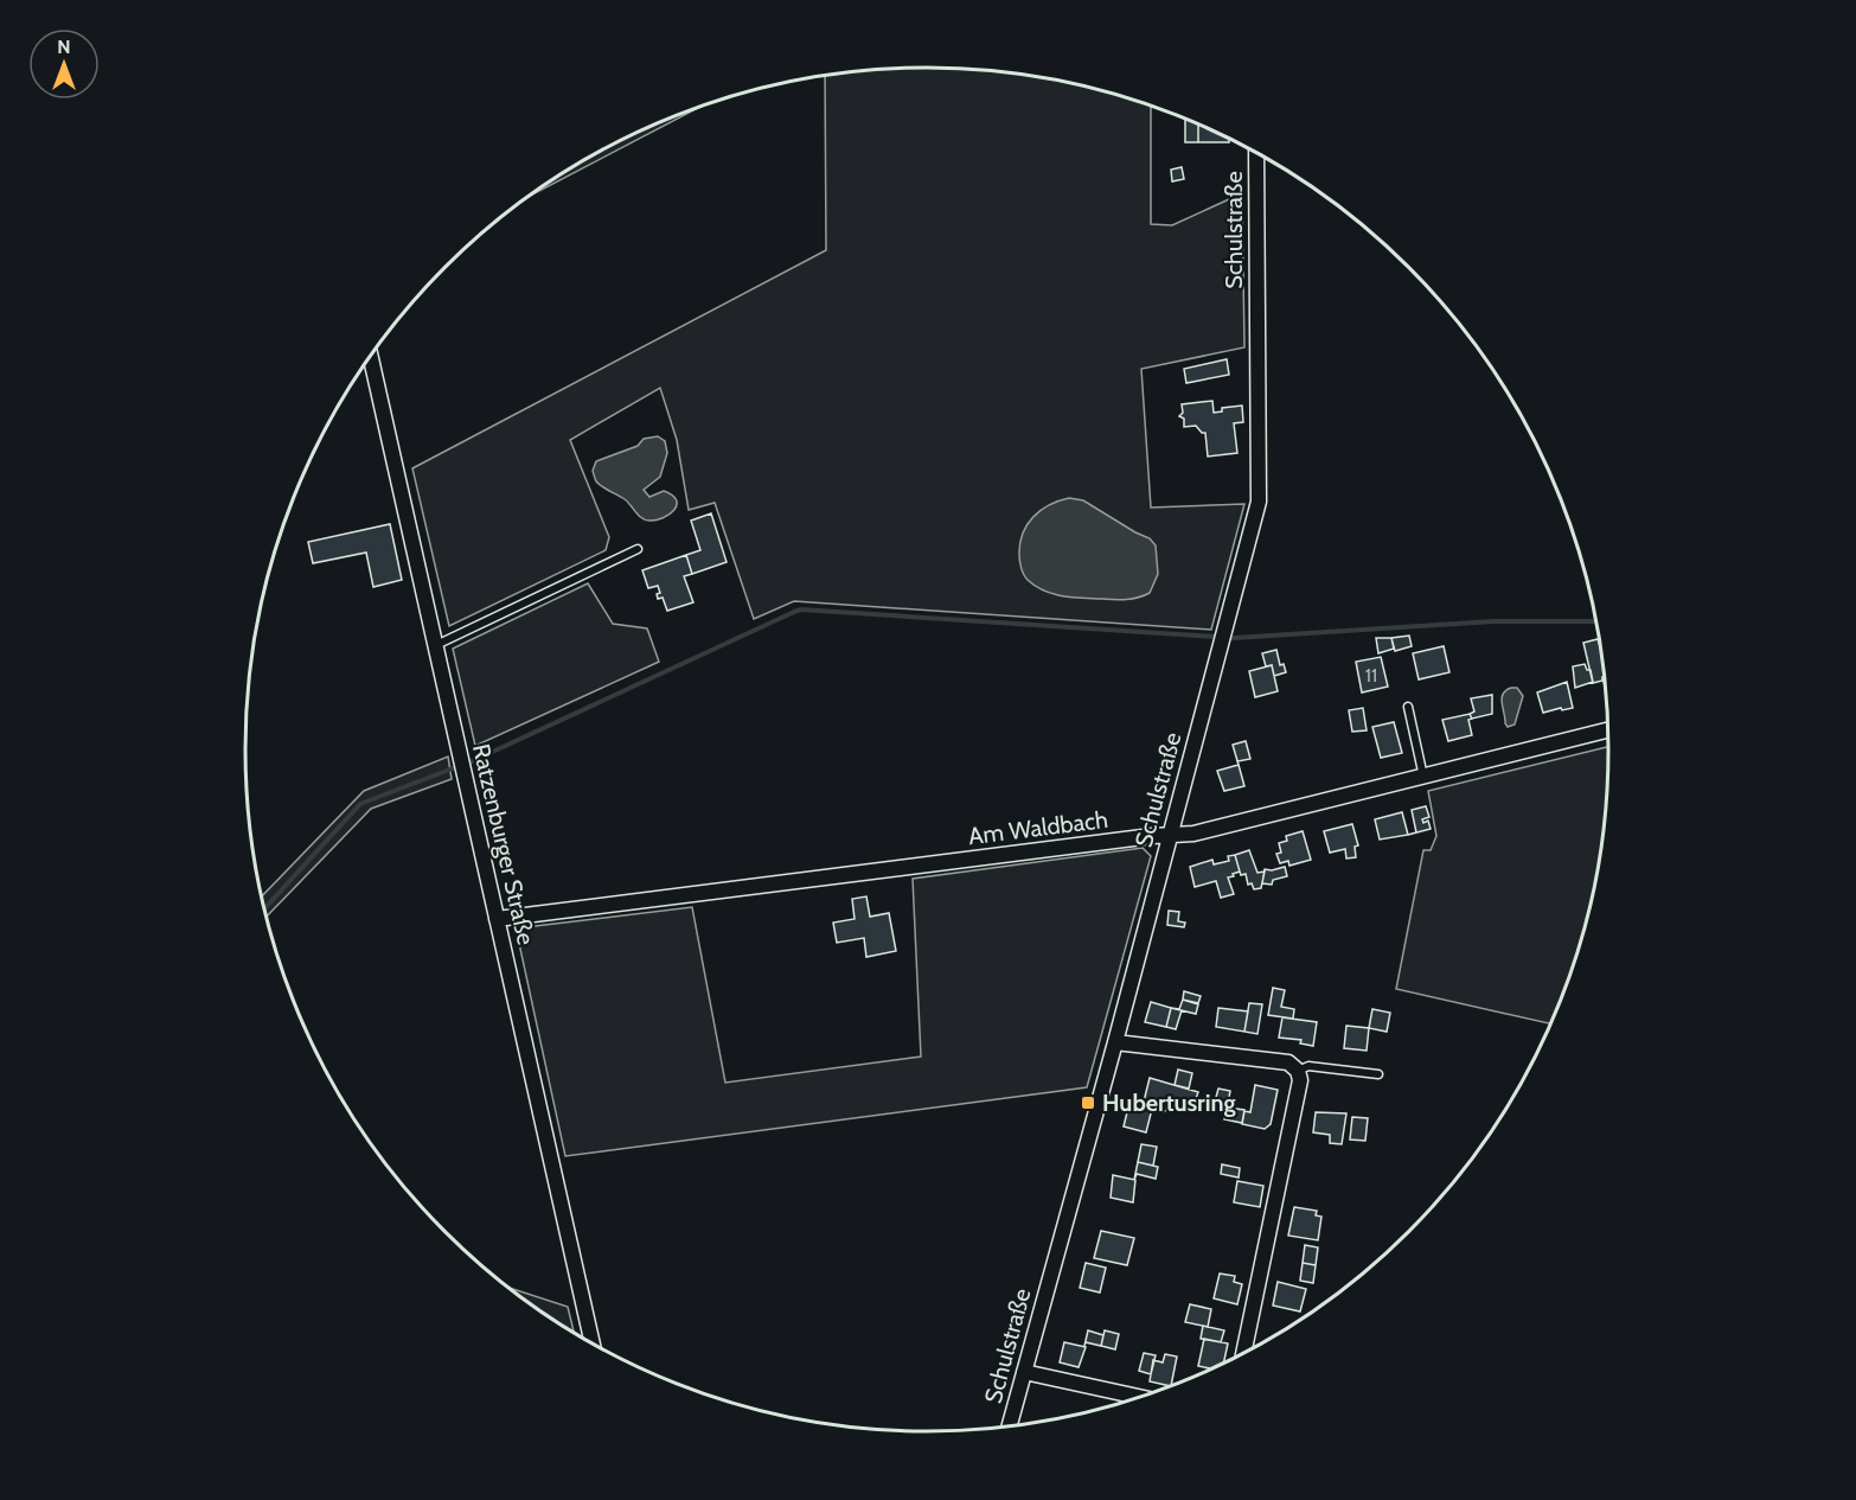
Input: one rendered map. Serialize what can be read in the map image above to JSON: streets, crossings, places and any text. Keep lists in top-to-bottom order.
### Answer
{
  "streets": {
    "street": ["Schulstraße", "Am Waldbach", "Ratzenburger Straße"]
  },
  "crossings": [
    ["Schulstraße", "Am Waldbach"],
    ["Am Waldbach", "Ratzenburger Straße"]
  ],
  "places": {
    "transit": ["Hubertusring"]
  },
  "house_numbers": ["11"],
  "north": "top"
}
